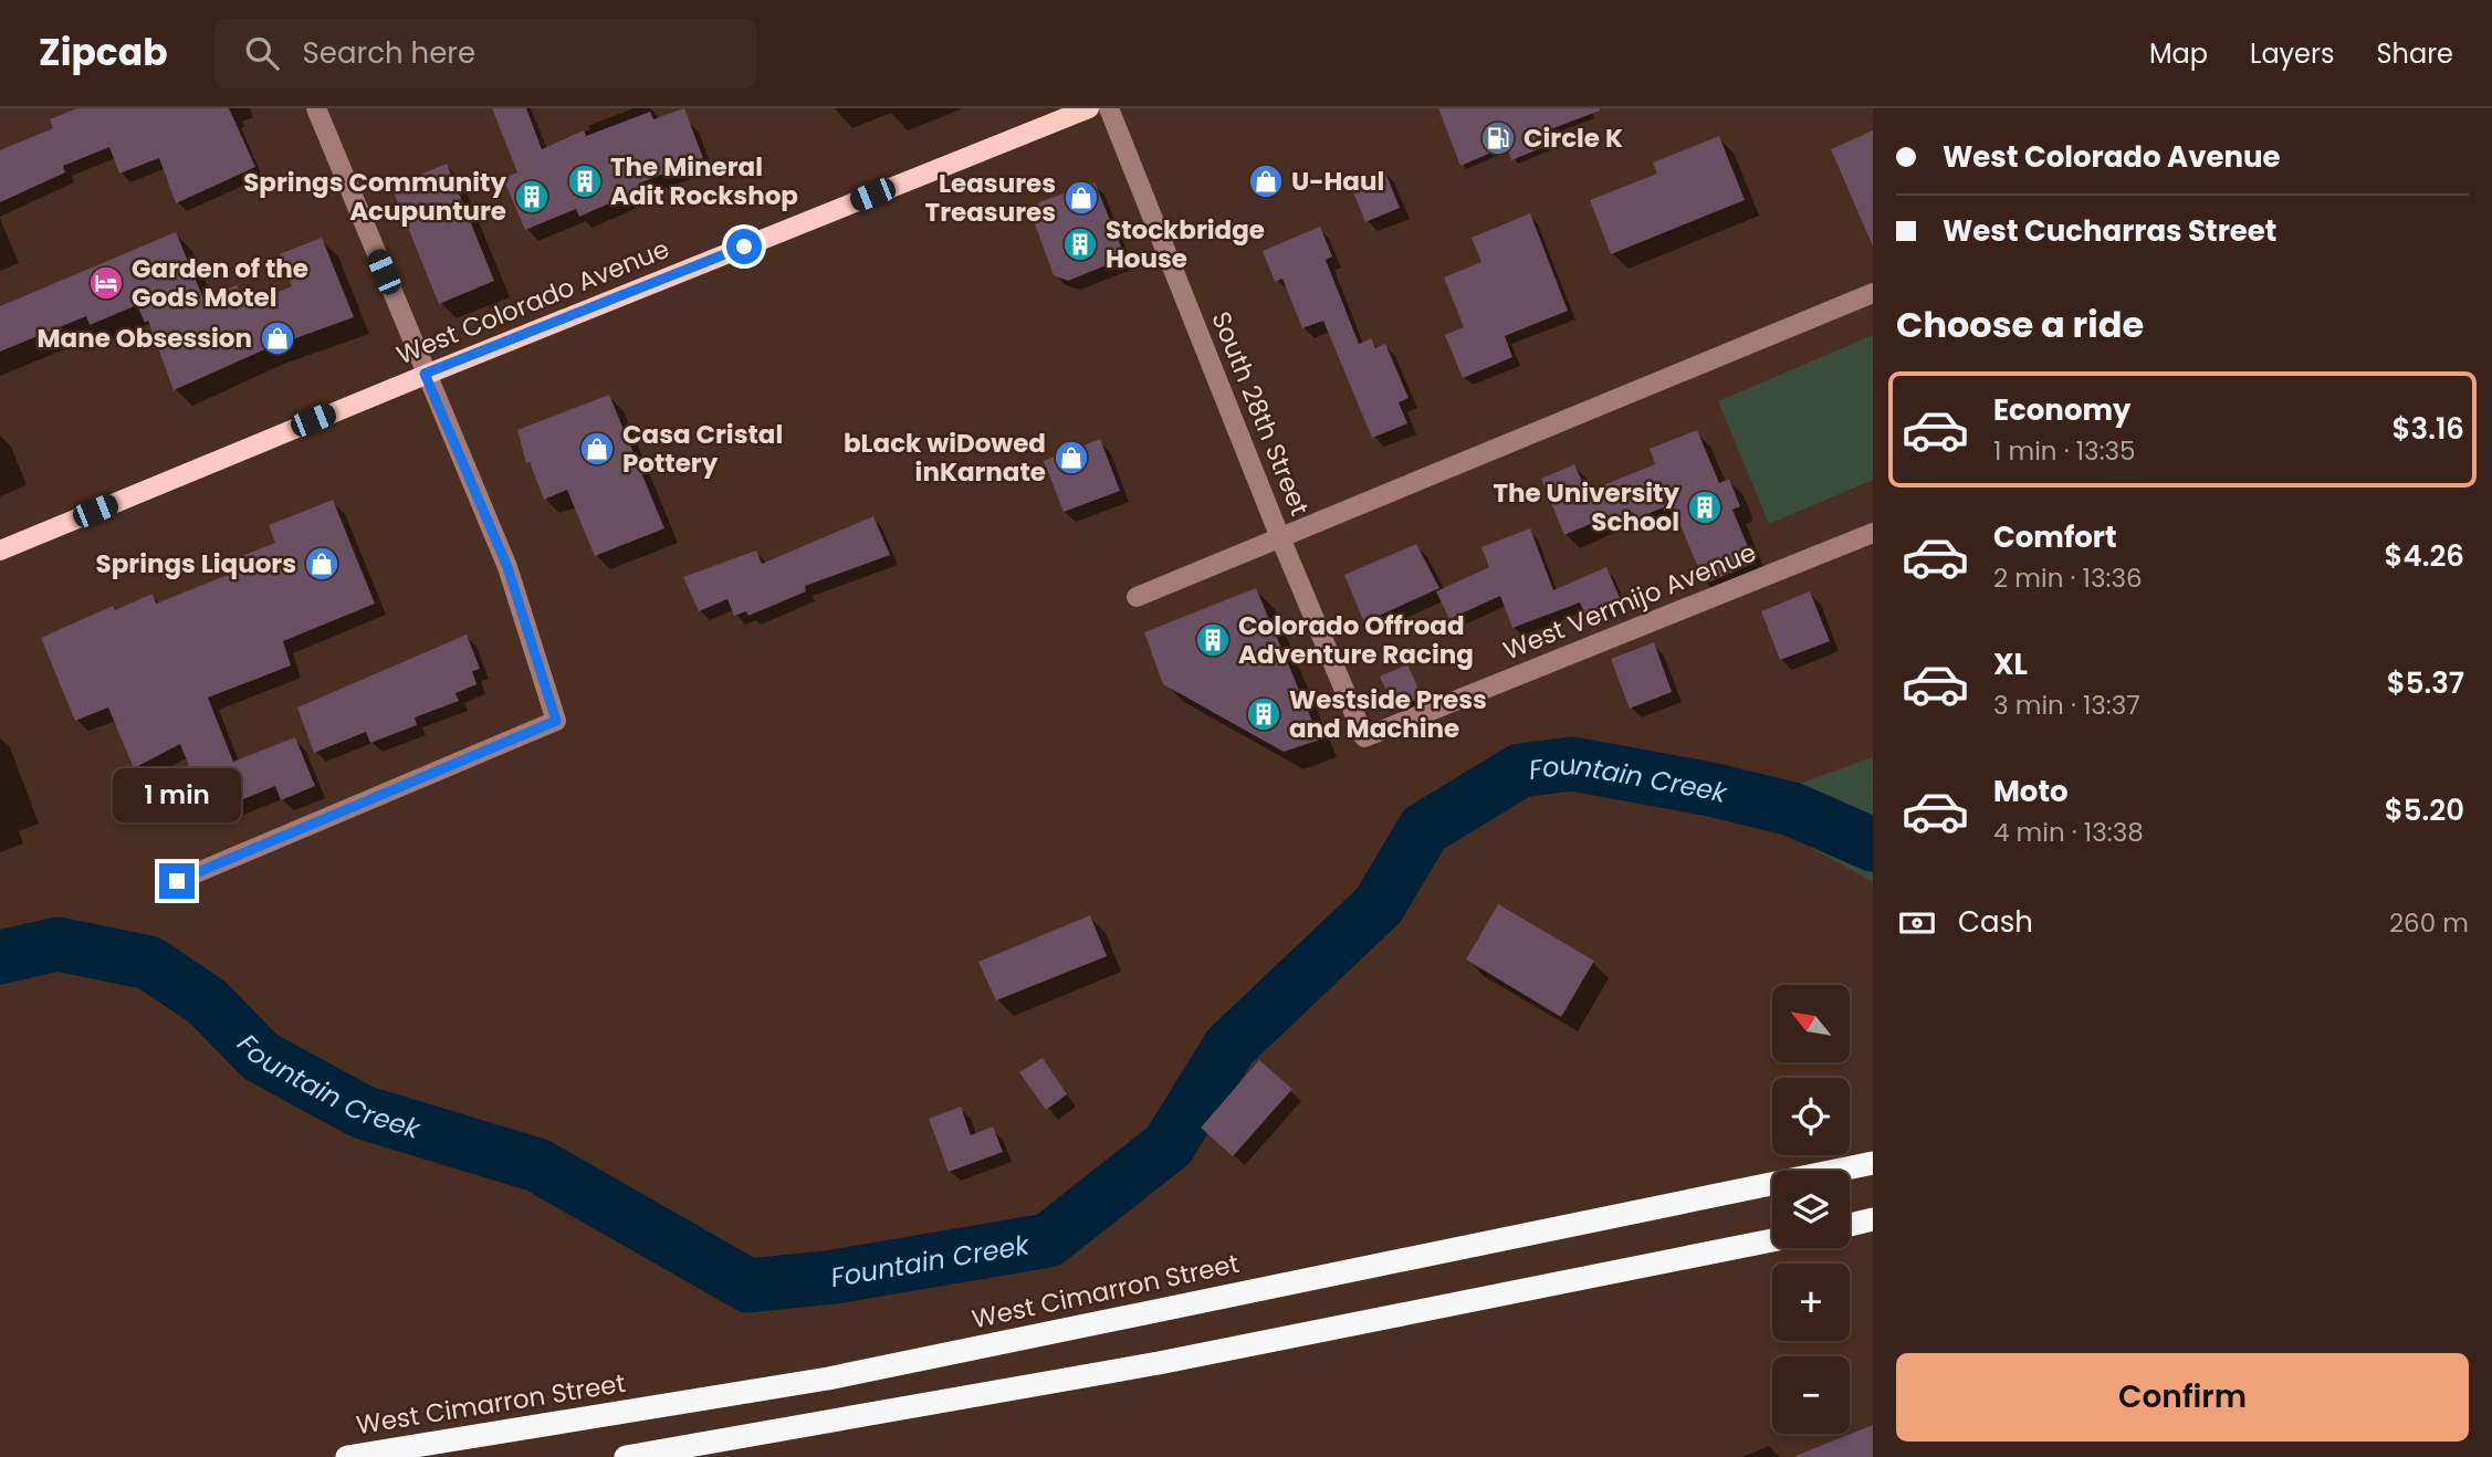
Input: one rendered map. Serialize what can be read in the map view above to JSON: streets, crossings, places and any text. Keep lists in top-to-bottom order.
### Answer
{
  "streets": {
    "highway": ["West Cimarron Street"],
    "main road": ["West Colorado Avenue"],
    "street": ["South 28th Street", "West Vermijo Avenue"]
  },
  "crossings": [
    ["South 28th Street", "West Vermijo Avenue"]
  ],
  "water": ["Fountain Creek"],
  "places": {
    "fuel station": ["Circle K"],
    "building": [
      "The Mineral Adit Rockshop",
      "Springs Community Acupunture",
      "Stockbridge House",
      "The University School",
      "Colorado Offroad Adventure Racing",
      "Westside Press and Machine"
    ],
    "shop": [
      "U-Haul",
      "Leasures Treasures",
      "Mane Obsession",
      "Casa Cristal Pottery",
      "bLack wiDowed inKarnate",
      "Springs Liquors"
    ],
    "hotel": ["Garden of the Gods Motel"]
  },
  "north": "top left",
  "page": {
    "header": "Zipcab",
    "search": "Search here",
    "nav": ["Map", "Layers", "Share"],
    "banner": ["West Colorado Avenue", "West Cucharras Street"],
    "heading": "Choose a ride",
    "list": [
      {
        "name": "Economy",
        "note": "1 min · 13:35",
        "value": "$3.16"
      },
      {
        "name": "Comfort",
        "note": "2 min · 13:36",
        "value": "$4.26"
      },
      {
        "name": "XL",
        "note": "3 min · 13:37",
        "value": "$5.37"
      },
      {
        "name": "Moto",
        "note": "4 min · 13:38",
        "value": "$5.20"
      }
    ],
    "bubble": "1 min",
    "pay": ["Cash", "260 m"],
    "map_buttons": ["+", "−"],
    "buttons": "Confirm"
  }
}
